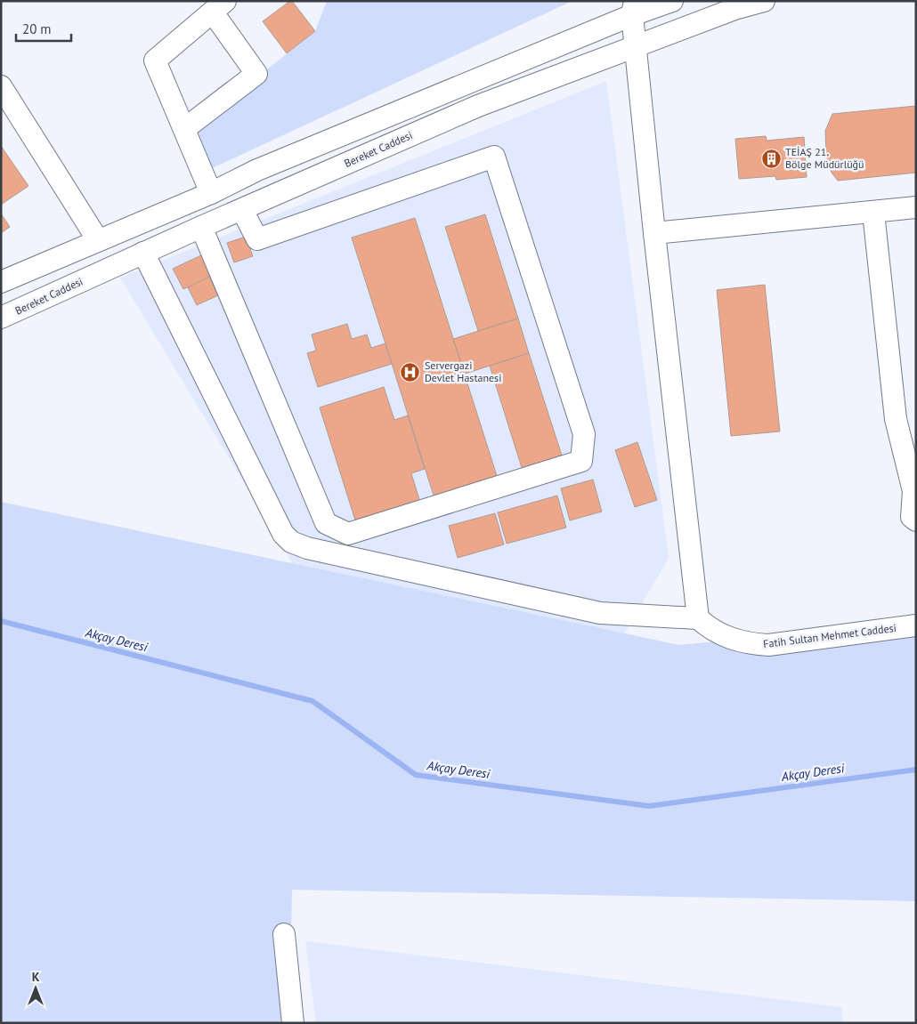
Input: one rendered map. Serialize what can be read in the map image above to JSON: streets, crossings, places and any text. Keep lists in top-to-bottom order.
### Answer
{
  "streets": {
    "street": ["Bereket Caddesi", "Fatih Sultan Mehmet Caddesi"]
  },
  "water": ["Akçay Deresi"],
  "places": {
    "building": ["TEİAŞ 21. Bölge Müdürlüğü"],
    "hospital": ["Servergazi Devlet Hastanesi"]
  },
  "scale_bar": "20 m",
  "north": "top"
}
